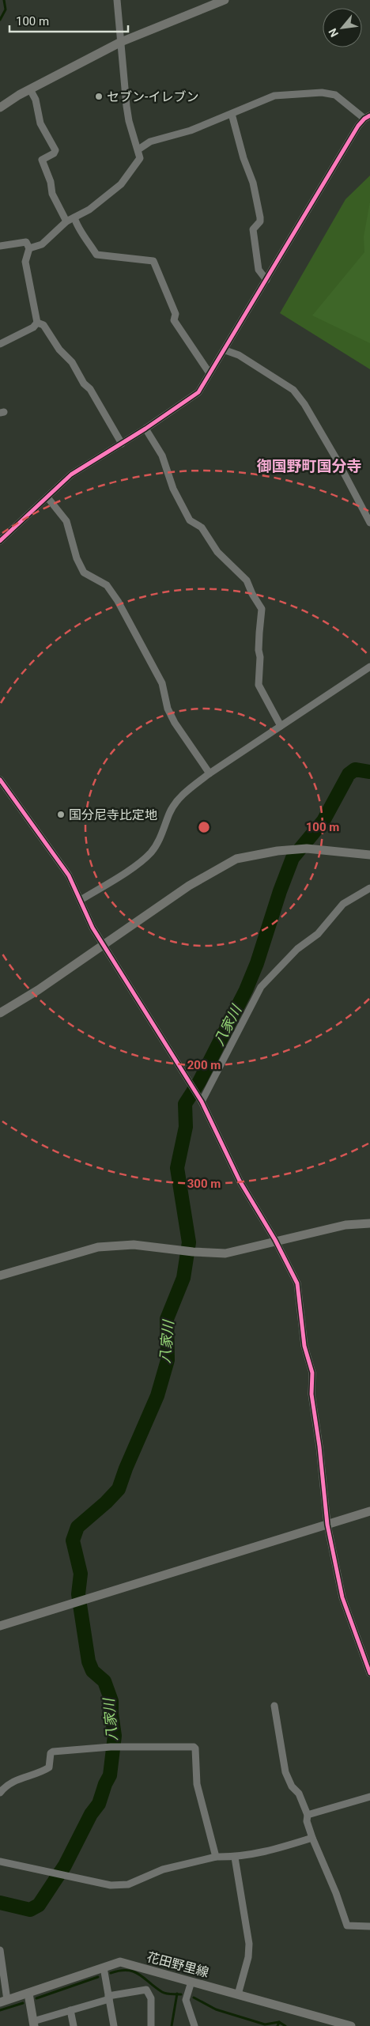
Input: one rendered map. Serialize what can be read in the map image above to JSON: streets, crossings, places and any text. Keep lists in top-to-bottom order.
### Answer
{
  "streets": {
    "street": ["花田野里線"]
  },
  "districts": ["御国野町国分寺"],
  "water": ["八家川"],
  "places": ["セブン-イレブン", "国分尼寺比定地"],
  "scale_bar": "100 m",
  "north": "bottom left",
  "rings": ["100 m", "200 m", "300 m"]
}
